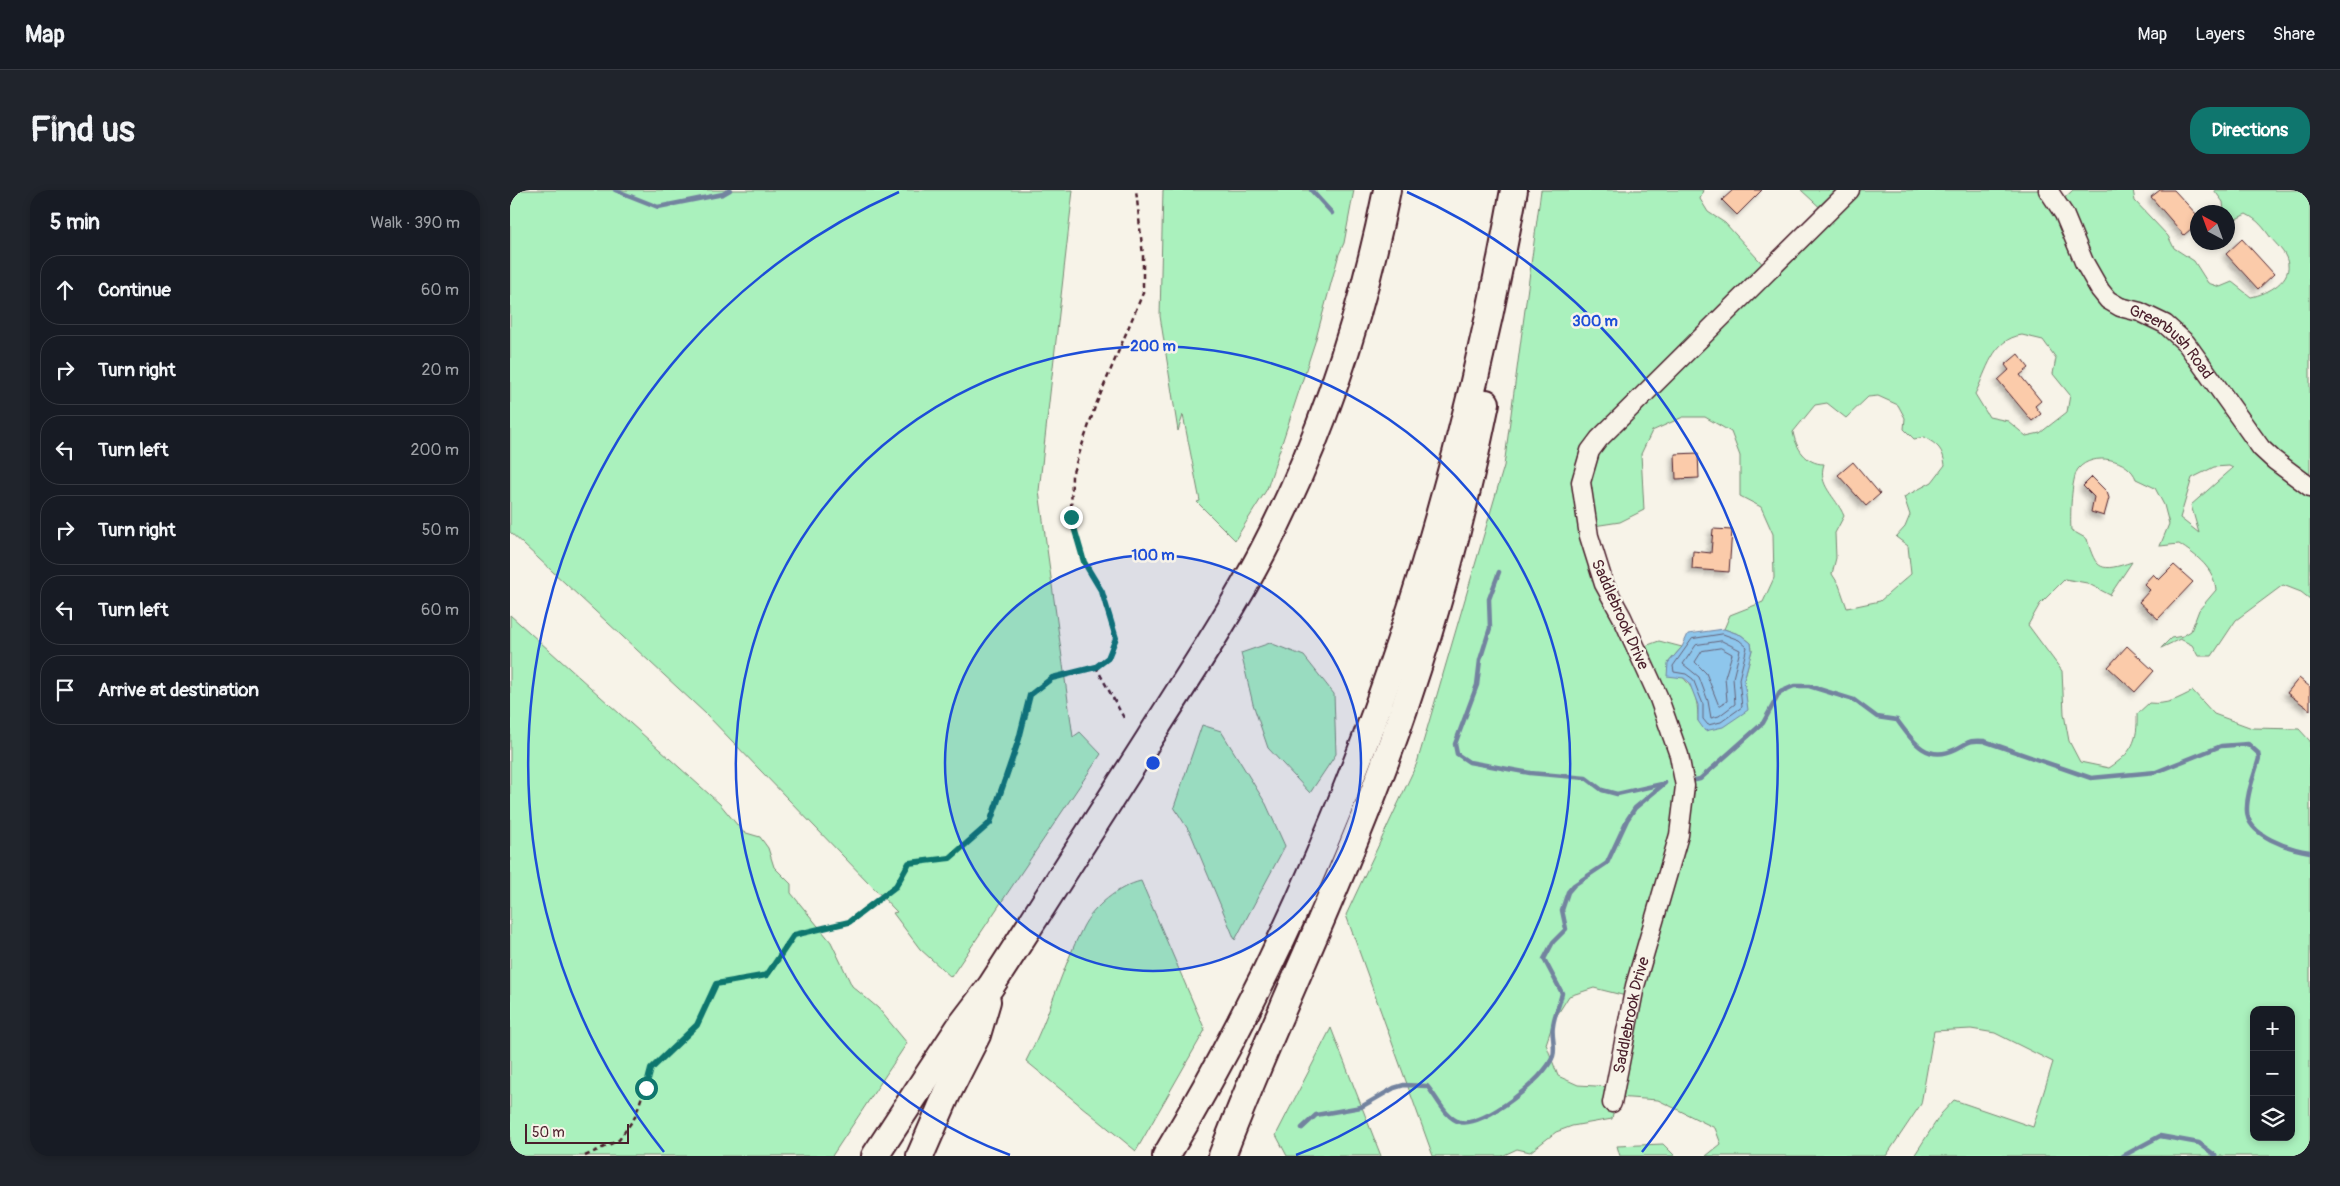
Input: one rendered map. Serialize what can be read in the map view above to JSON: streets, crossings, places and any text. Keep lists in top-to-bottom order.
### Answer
{
  "streets": {
    "street": ["Greenbush Road", "Saddlebrook Drive"]
  },
  "scale_bar": "50 m",
  "north": "top left",
  "page": {
    "header": "Map",
    "nav": ["Map", "Layers", "Share"],
    "buttons": "Directions",
    "title": "Find us",
    "heading": ["5 min", "Walk · 390 m"],
    "list": [
      ["Continue", "60 m"],
      ["Turn right", "20 m"],
      ["Turn left", "200 m"],
      ["Turn right", "50 m"],
      ["Turn left", "60 m"],
      "Arrive at destination"
    ],
    "map_buttons": ["+", "−"],
    "scale": "50 m"
  },
  "rings": ["300 m", "200 m", "100 m"]
}
